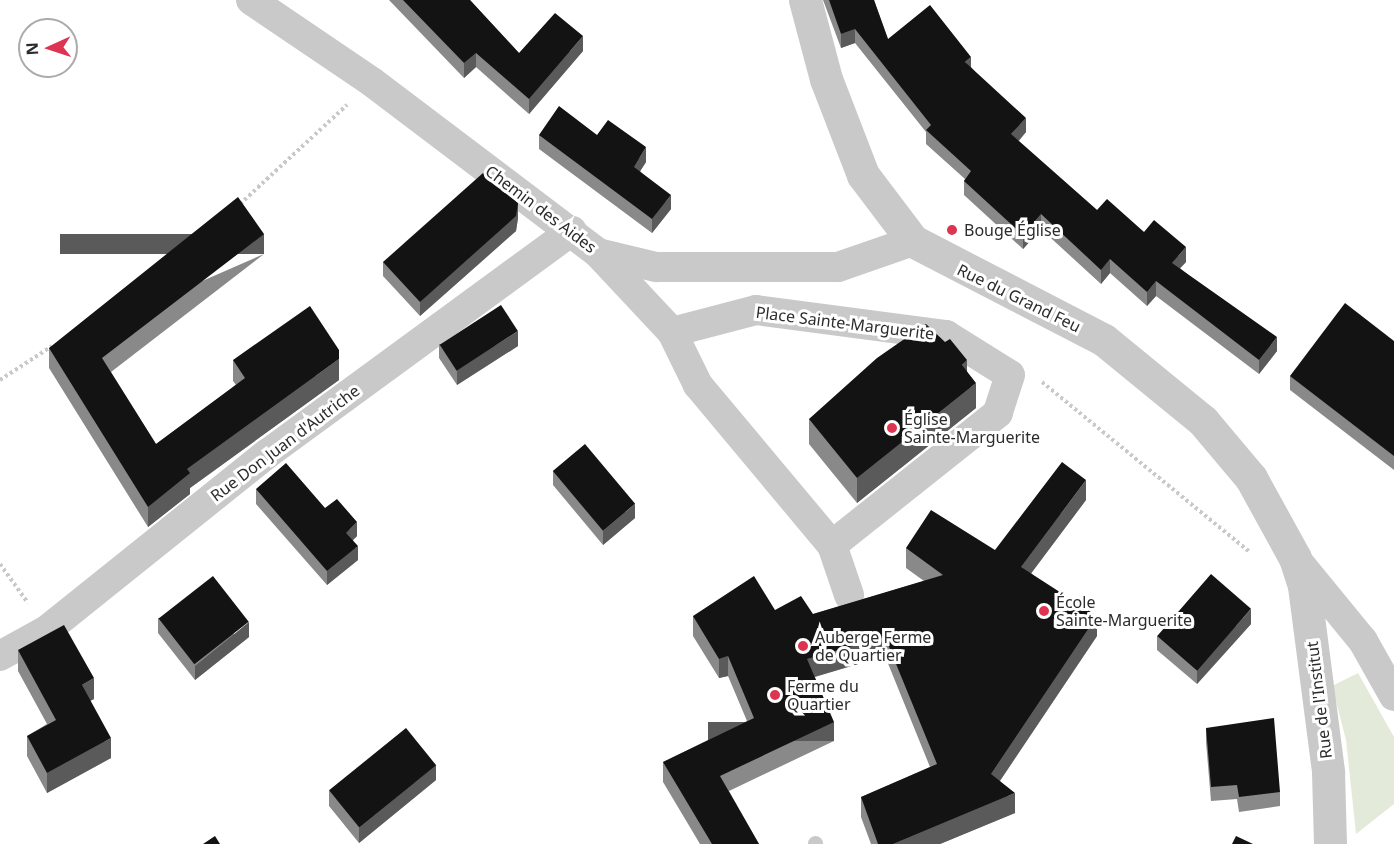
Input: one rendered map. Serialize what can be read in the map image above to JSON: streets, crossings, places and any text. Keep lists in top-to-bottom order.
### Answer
{
  "streets": {
    "street": [
      "Chemin des Aides",
      "Rue du Grand Feu",
      "Place Sainte-Marguerite",
      "Rue Don Juan d'Autriche",
      "Rue de l'Institut"
    ]
  },
  "crossings": [
    ["Chemin des Aides", "Rue du Grand Feu"],
    ["Chemin des Aides", "Rue Don Juan d'Autriche"],
    ["Rue du Grand Feu", "Rue de l'Institut"]
  ],
  "places": [
    "Bouge Église",
    "Église Sainte-Marguerite",
    "École Sainte-Marguerite",
    "Auberge Ferme de Quartier",
    "Ferme du Quartier"
  ],
  "north": "left"
}
